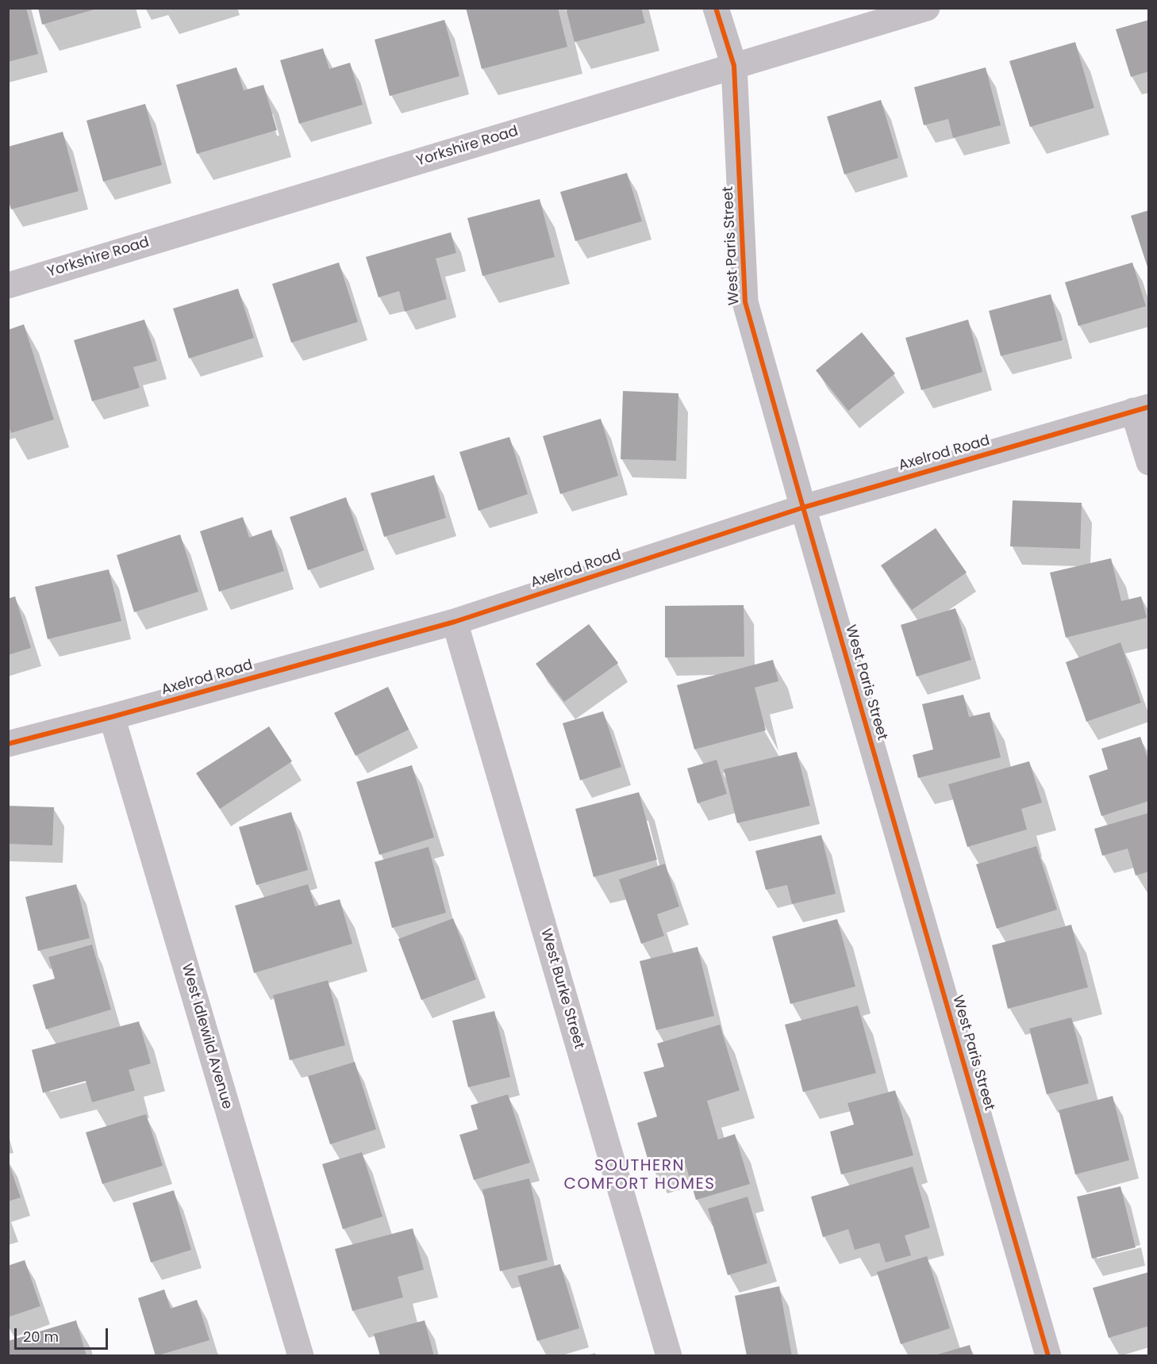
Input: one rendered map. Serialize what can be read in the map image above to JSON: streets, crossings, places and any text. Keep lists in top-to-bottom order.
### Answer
{
  "streets": {
    "street": [
      "Yorkshire Road",
      "West Paris Street",
      "Axelrod Road",
      "West Burke Street",
      "West Idlewild Avenue"
    ]
  },
  "crossings": [
    ["Yorkshire Road", "West Paris Street"],
    ["West Paris Street", "Axelrod Road"],
    ["Axelrod Road", "West Burke Street"],
    ["Axelrod Road", "West Idlewild Avenue"]
  ],
  "districts": ["SOUTHERN COMFORT HOMES"],
  "scale_bar": "20 m"
}
